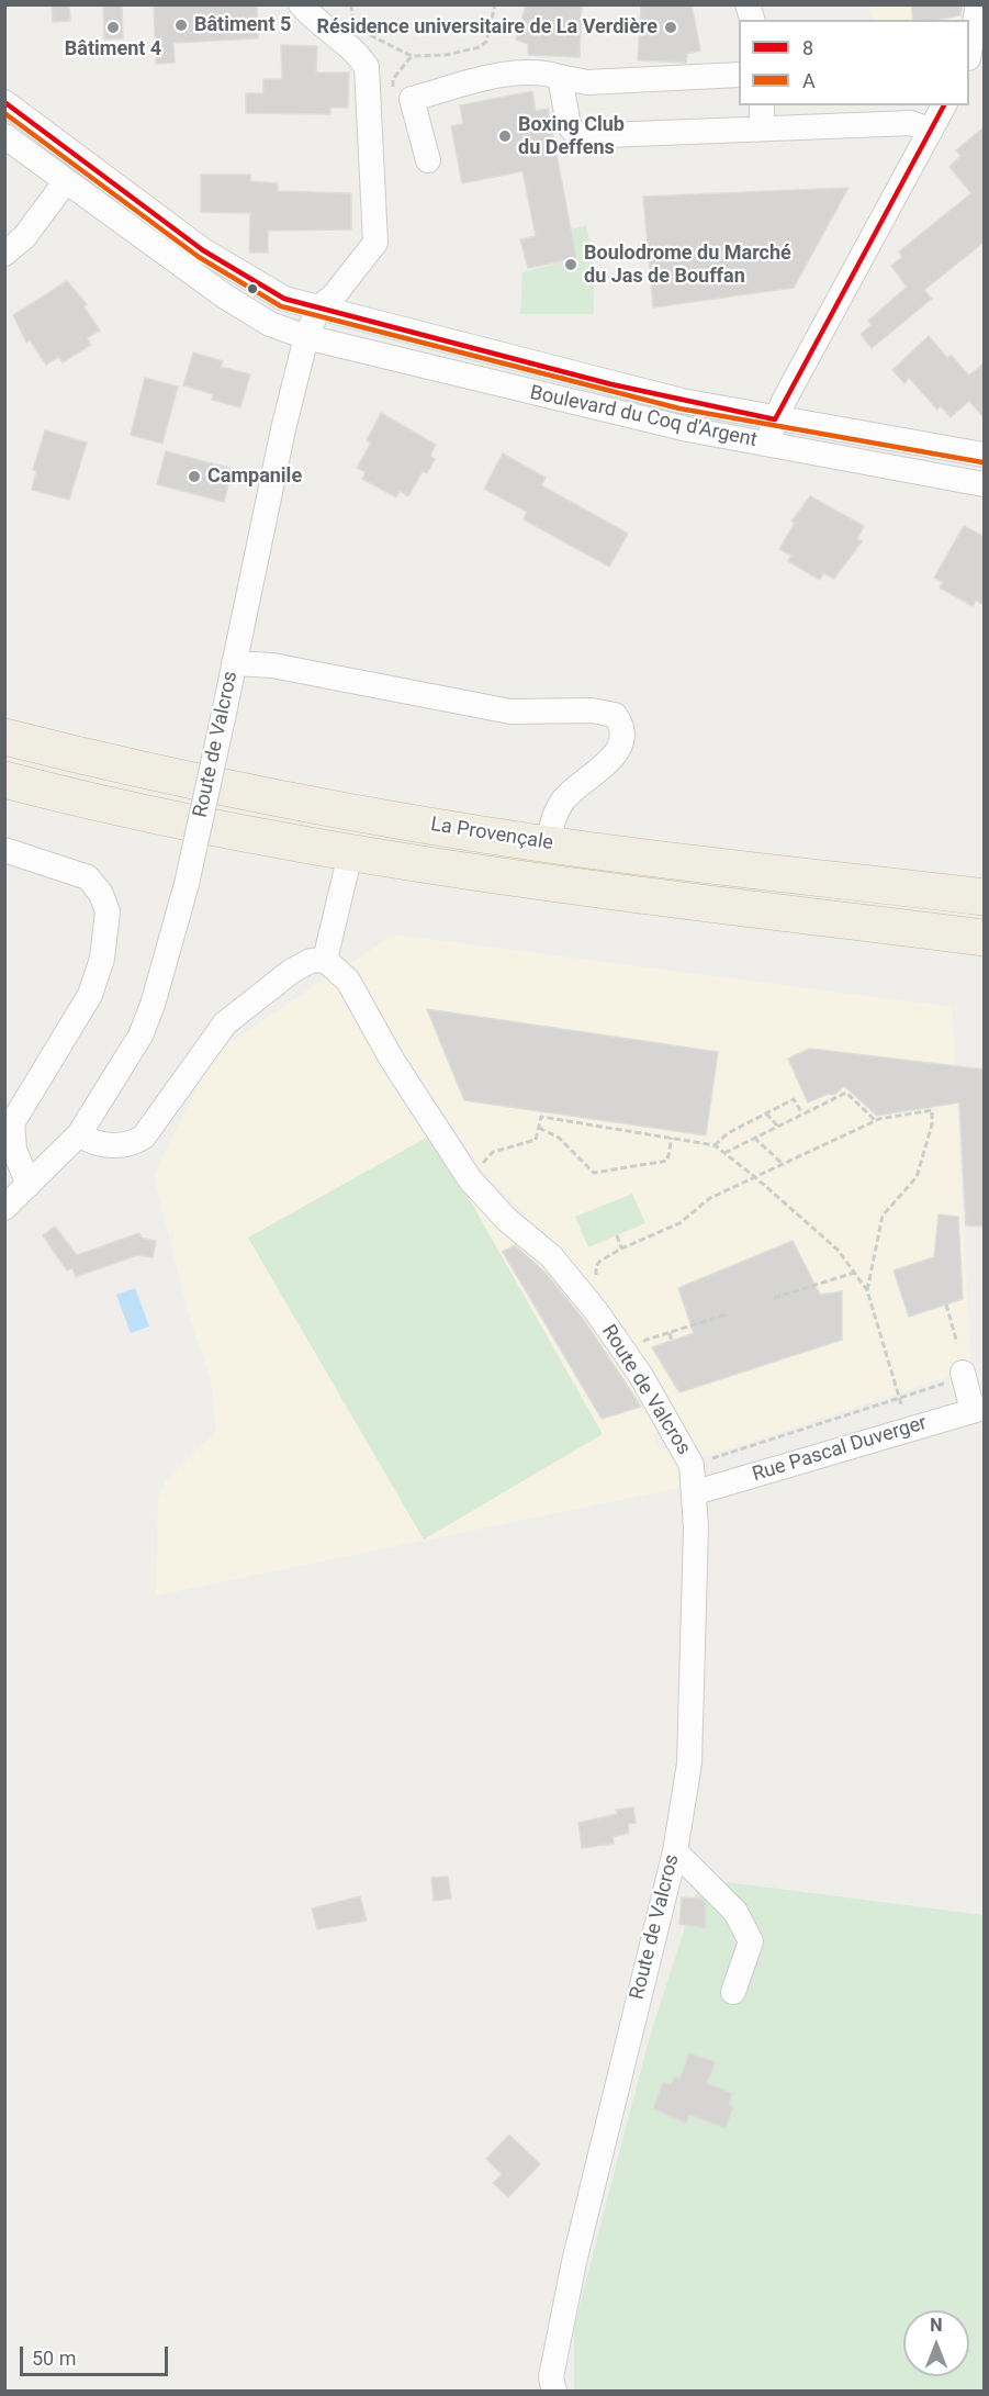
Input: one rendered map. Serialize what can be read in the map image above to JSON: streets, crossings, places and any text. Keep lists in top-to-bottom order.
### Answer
{
  "streets": {
    "highway": ["La Provençale"],
    "street": ["Boulevard du Coq d'Argent", "Route de Valcros", "Rue Pascal Duverger"]
  },
  "crossings": [
    ["Boulevard du Coq d'Argent", "Route de Valcros"],
    ["Route de Valcros", "Rue Pascal Duverger"]
  ],
  "places": [
    "Bâtiment 5",
    "Bâtiment 4",
    "Résidence universitaire de La Verdière",
    "Boxing Club du Deffens",
    "Boulodrome du Marché du Jas de Bouffan",
    "Campanile"
  ],
  "lines": ["transit line 8", "transit line A"],
  "legend": ["8", "A"],
  "scale_bar": "50 m",
  "north": "top"
}
